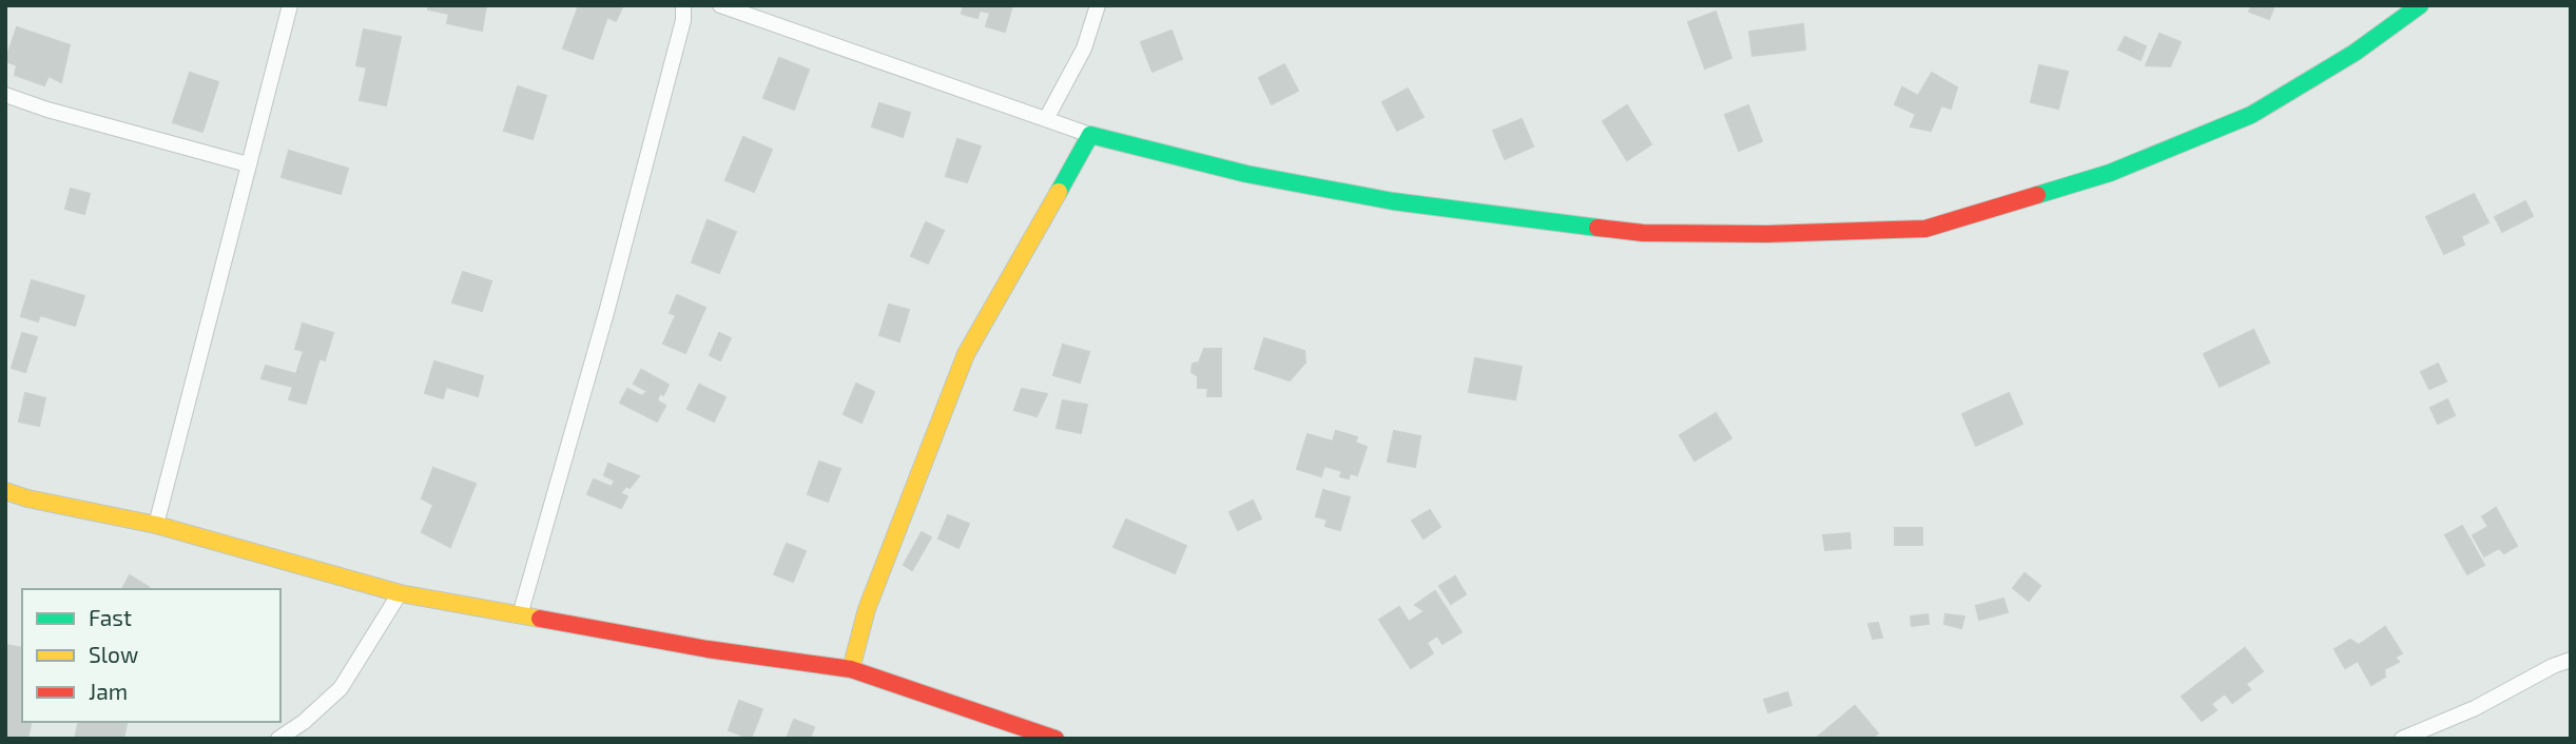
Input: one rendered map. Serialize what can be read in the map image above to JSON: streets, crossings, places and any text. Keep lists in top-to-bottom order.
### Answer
{
  "legend": ["Fast", "Slow", "Jam"]
}
